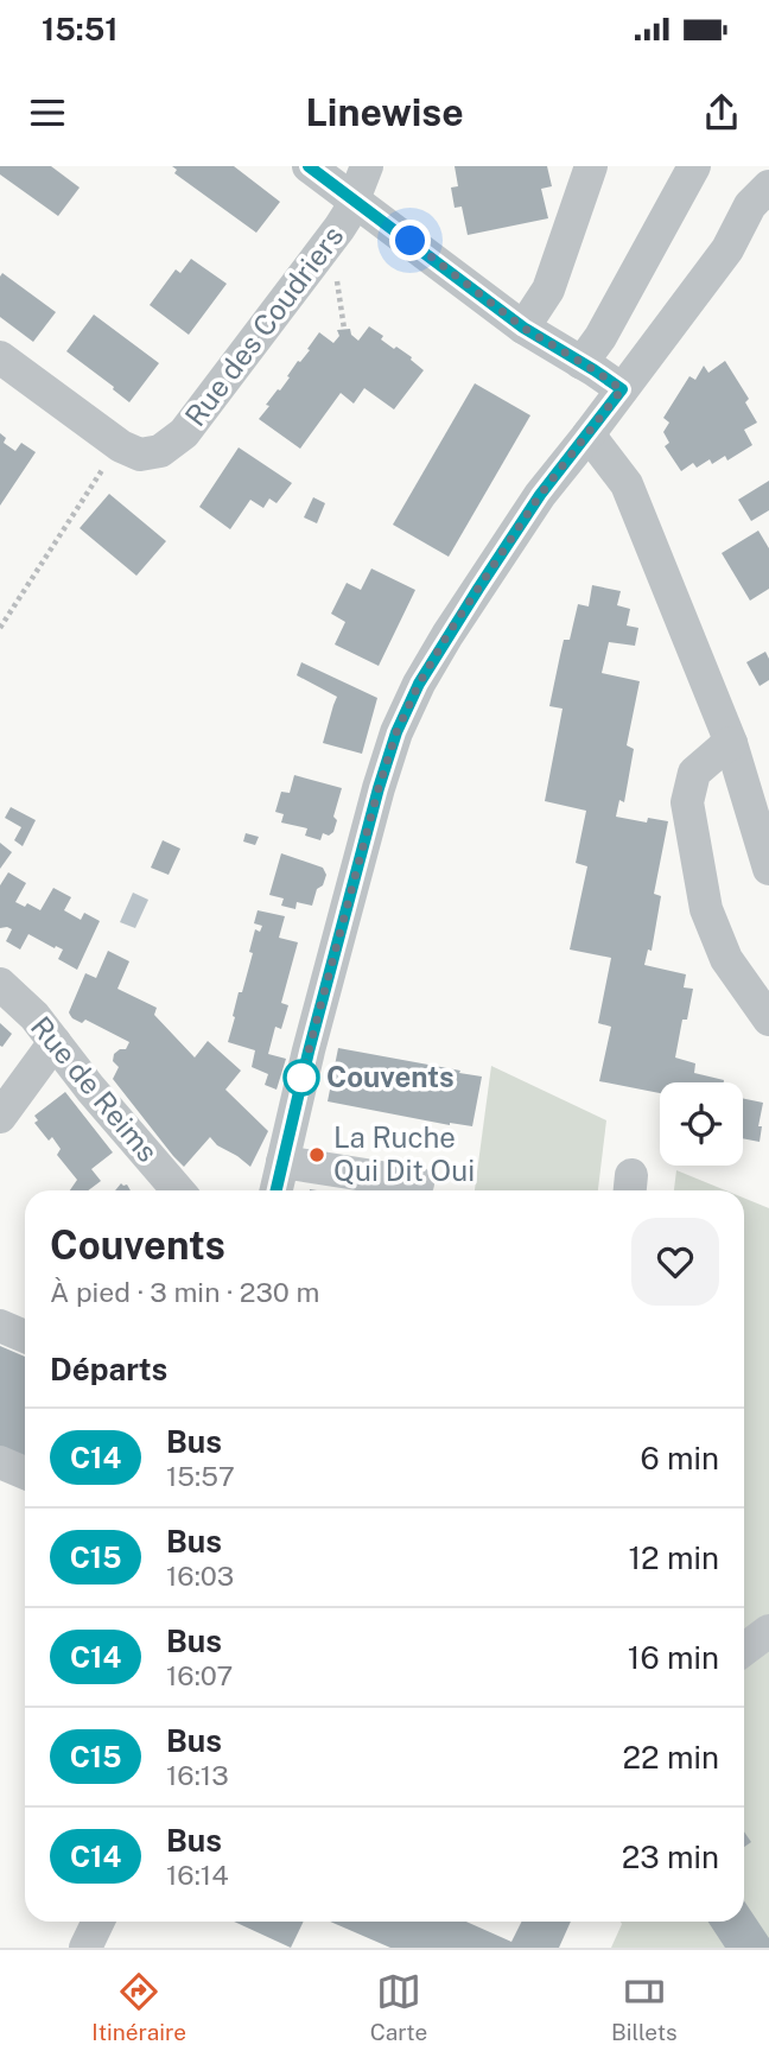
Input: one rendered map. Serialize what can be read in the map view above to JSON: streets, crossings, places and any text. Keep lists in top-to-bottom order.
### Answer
{
  "streets": {
    "street": ["Rue des Coudriers", "Rue de Reims"]
  },
  "places": ["Couvents", "La Ruche Qui Dit Oui"],
  "lines": ["bus line C14"],
  "page": {
    "status": "15:51",
    "header": "Linewise",
    "heading": [
      ["Couvents", "À pied · 3 min · 230 m"],
      "Départs"
    ],
    "list": [
      {
        "mark": "C14",
        "name": "Bus",
        "note": "15:57",
        "value": "6 min"
      },
      {
        "mark": "C15",
        "name": "Bus",
        "note": "16:03",
        "value": "12 min"
      },
      {
        "mark": "C14",
        "name": "Bus",
        "note": "16:07",
        "value": "16 min"
      },
      {
        "mark": "C15",
        "name": "Bus",
        "note": "16:13",
        "value": "22 min"
      },
      {
        "mark": "C14",
        "name": "Bus",
        "note": "16:14",
        "value": "23 min"
      }
    ],
    "tabs": ["Itinéraire", "Carte", "Billets"]
  }
}
